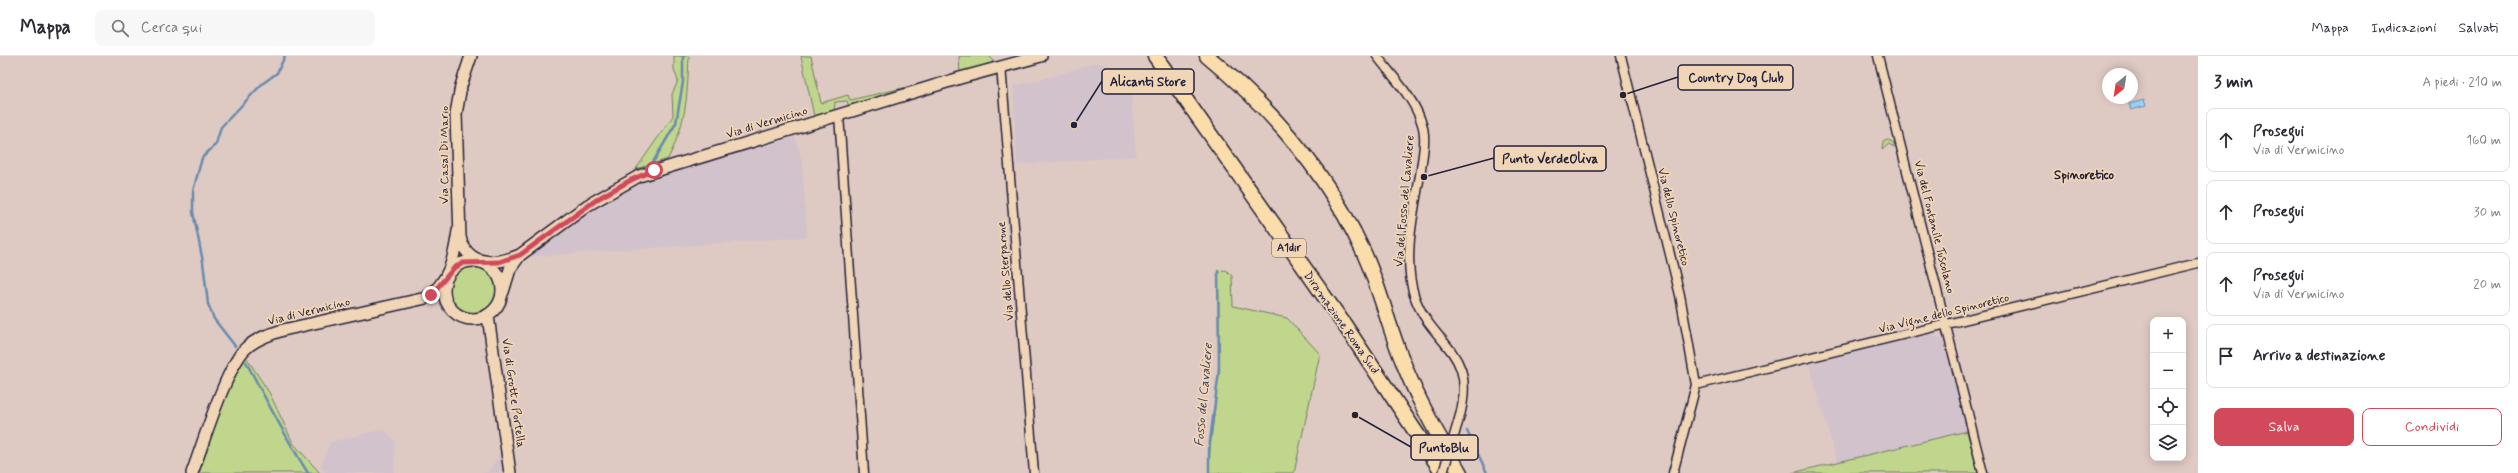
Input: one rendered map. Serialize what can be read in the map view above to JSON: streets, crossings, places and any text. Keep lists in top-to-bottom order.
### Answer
{
  "streets": {
    "highway": ["A1dir", "Diramazione Roma Sud"],
    "main road": ["Via di Vermicino", "Via Casal Di Mario", "Via di Grotte Portella"],
    "street": [
      "Via del Fosso del Cavaliere",
      "Via dello Spinoretico",
      "Via del Fontanile Tuscolano",
      "Via dello Sterparone",
      "Via Vigne dello Spinoretico"
    ]
  },
  "crossings": [
    ["Via di Vermicino", "Via Casal Di Mario"],
    ["Via di Vermicino", "Via dello Sterparone"],
    ["Via di Vermicino", "Via di Grotte Portella"],
    ["Via Casal Di Mario", "Via di Grotte Portella"],
    ["Via del Fosso del Cavaliere", "Diramazione Roma Sud"],
    ["Via dello Spinoretico", "Via Vigne dello Spinoretico"],
    ["Via del Fontanile Tuscolano", "Via Vigne dello Spinoretico"]
  ],
  "districts": ["Spinoretico"],
  "water": ["Fosso del Cavaliere"],
  "places": [
    "Country Dog Club",
    "Alicanti Store",
    "Punto VerdeOliva",
    "PuntoBlu"
  ],
  "north": "bottom left",
  "page": {
    "header": "Mappa",
    "search": "Cerca qui",
    "nav": ["Mappa", "Indicazioni", "Salvati"],
    "heading": ["3 min", "A piedi · 210 m"],
    "list": [
      ["Prosegui", "Via di Vermicino", "160 m"],
      ["Prosegui", "30 m"],
      ["Prosegui", "Via di Vermicino", "20 m"],
      "Arrivo a destinazione"
    ],
    "map_buttons": ["+", "−"],
    "buttons": ["Salva", "Condividi"]
  }
}
